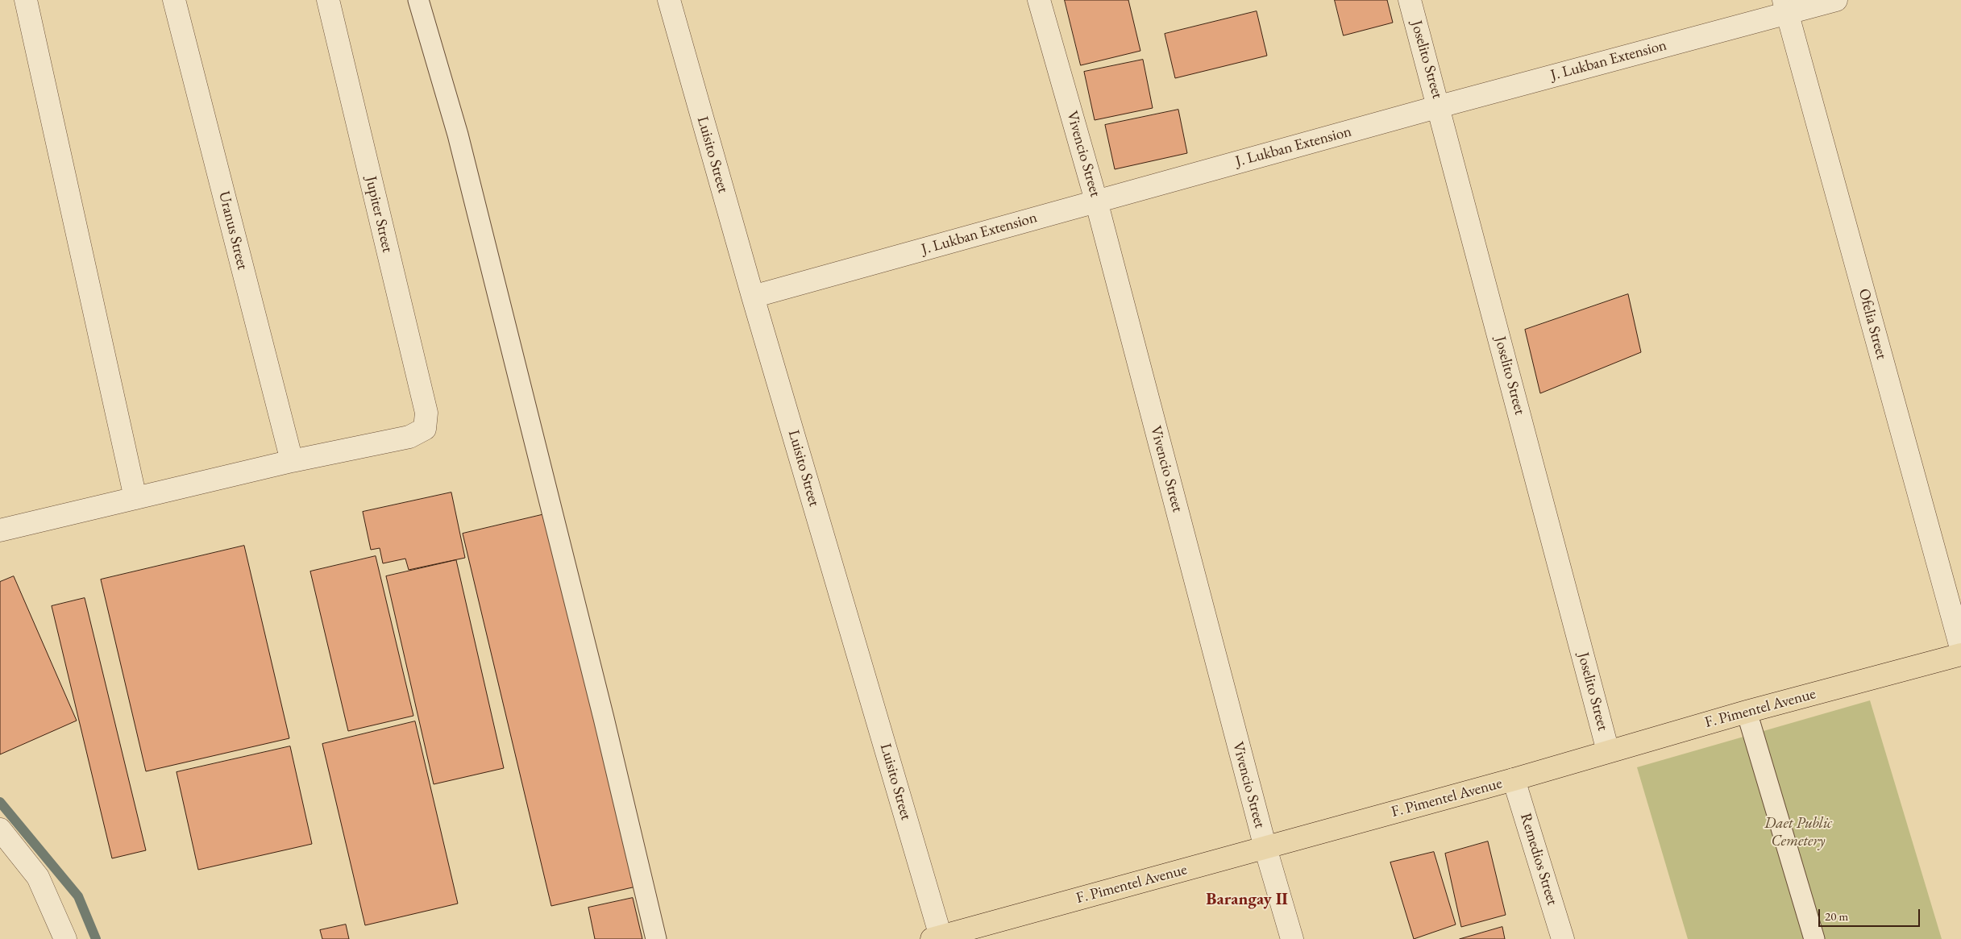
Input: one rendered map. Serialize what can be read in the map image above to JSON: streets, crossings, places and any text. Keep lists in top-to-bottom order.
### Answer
{
  "streets": {
    "main road": ["F. Pimentel Avenue"],
    "street": [
      "Joselito Street",
      "J. Lukban Extension",
      "Vivencio Street",
      "Luisito Street",
      "Jupiter Street",
      "Uranus Street",
      "Ofelia Street",
      "Remedios Street"
    ]
  },
  "crossings": [
    ["Joselito Street", "J. Lukban Extension"],
    ["Joselito Street", "F. Pimentel Avenue"],
    ["J. Lukban Extension", "Vivencio Street"],
    ["J. Lukban Extension", "Luisito Street"],
    ["J. Lukban Extension", "Ofelia Street"],
    ["Vivencio Street", "F. Pimentel Avenue"],
    ["Luisito Street", "F. Pimentel Avenue"],
    ["Jupiter Street", "Uranus Street"],
    ["F. Pimentel Avenue", "Remedios Street"]
  ],
  "districts": ["Barangay Ⅱ"],
  "parks": ["Daet Public Cemetery"],
  "scale_bar": "20 m"
}
